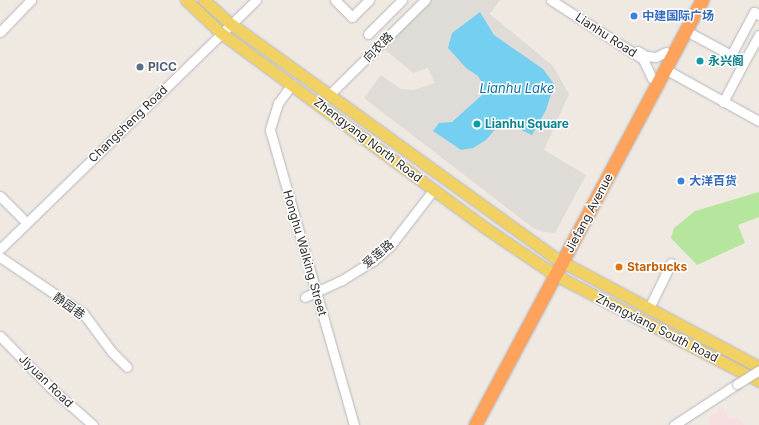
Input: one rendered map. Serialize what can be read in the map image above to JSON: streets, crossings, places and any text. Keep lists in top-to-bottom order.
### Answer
{
  "streets": {
    "highway": ["Jiefang Avenue"],
    "main road": ["Zhengyang North Road", "Zhengxiang South Road"],
    "street": [
      "Lianhu Road",
      "向农路",
      "Changsheng Road",
      "Honghu Walking Street",
      "爱莲路",
      "静园巷",
      "Jiyuan Road"
    ]
  },
  "crossings": [
    ["Lianhu Road", "Jiefang Avenue"],
    ["向农路", "Zhengyang North Road"],
    ["Changsheng Road", "Zhengyang North Road"],
    ["Zhengyang North Road", "Jiefang Avenue"],
    ["Zhengyang North Road", "Honghu Walking Street"],
    ["Zhengyang North Road", "爱莲路"],
    ["Zhengyang North Road", "Zhengxiang South Road"],
    ["Jiefang Avenue", "Zhengxiang South Road"],
    ["Honghu Walking Street", "爱莲路"]
  ],
  "water": ["Lianhu Lake"],
  "places": [
    "中建国际广场",
    "永兴阁",
    "PICC",
    "Lianhu Square",
    "大洋百货",
    "Starbucks"
  ]
}
